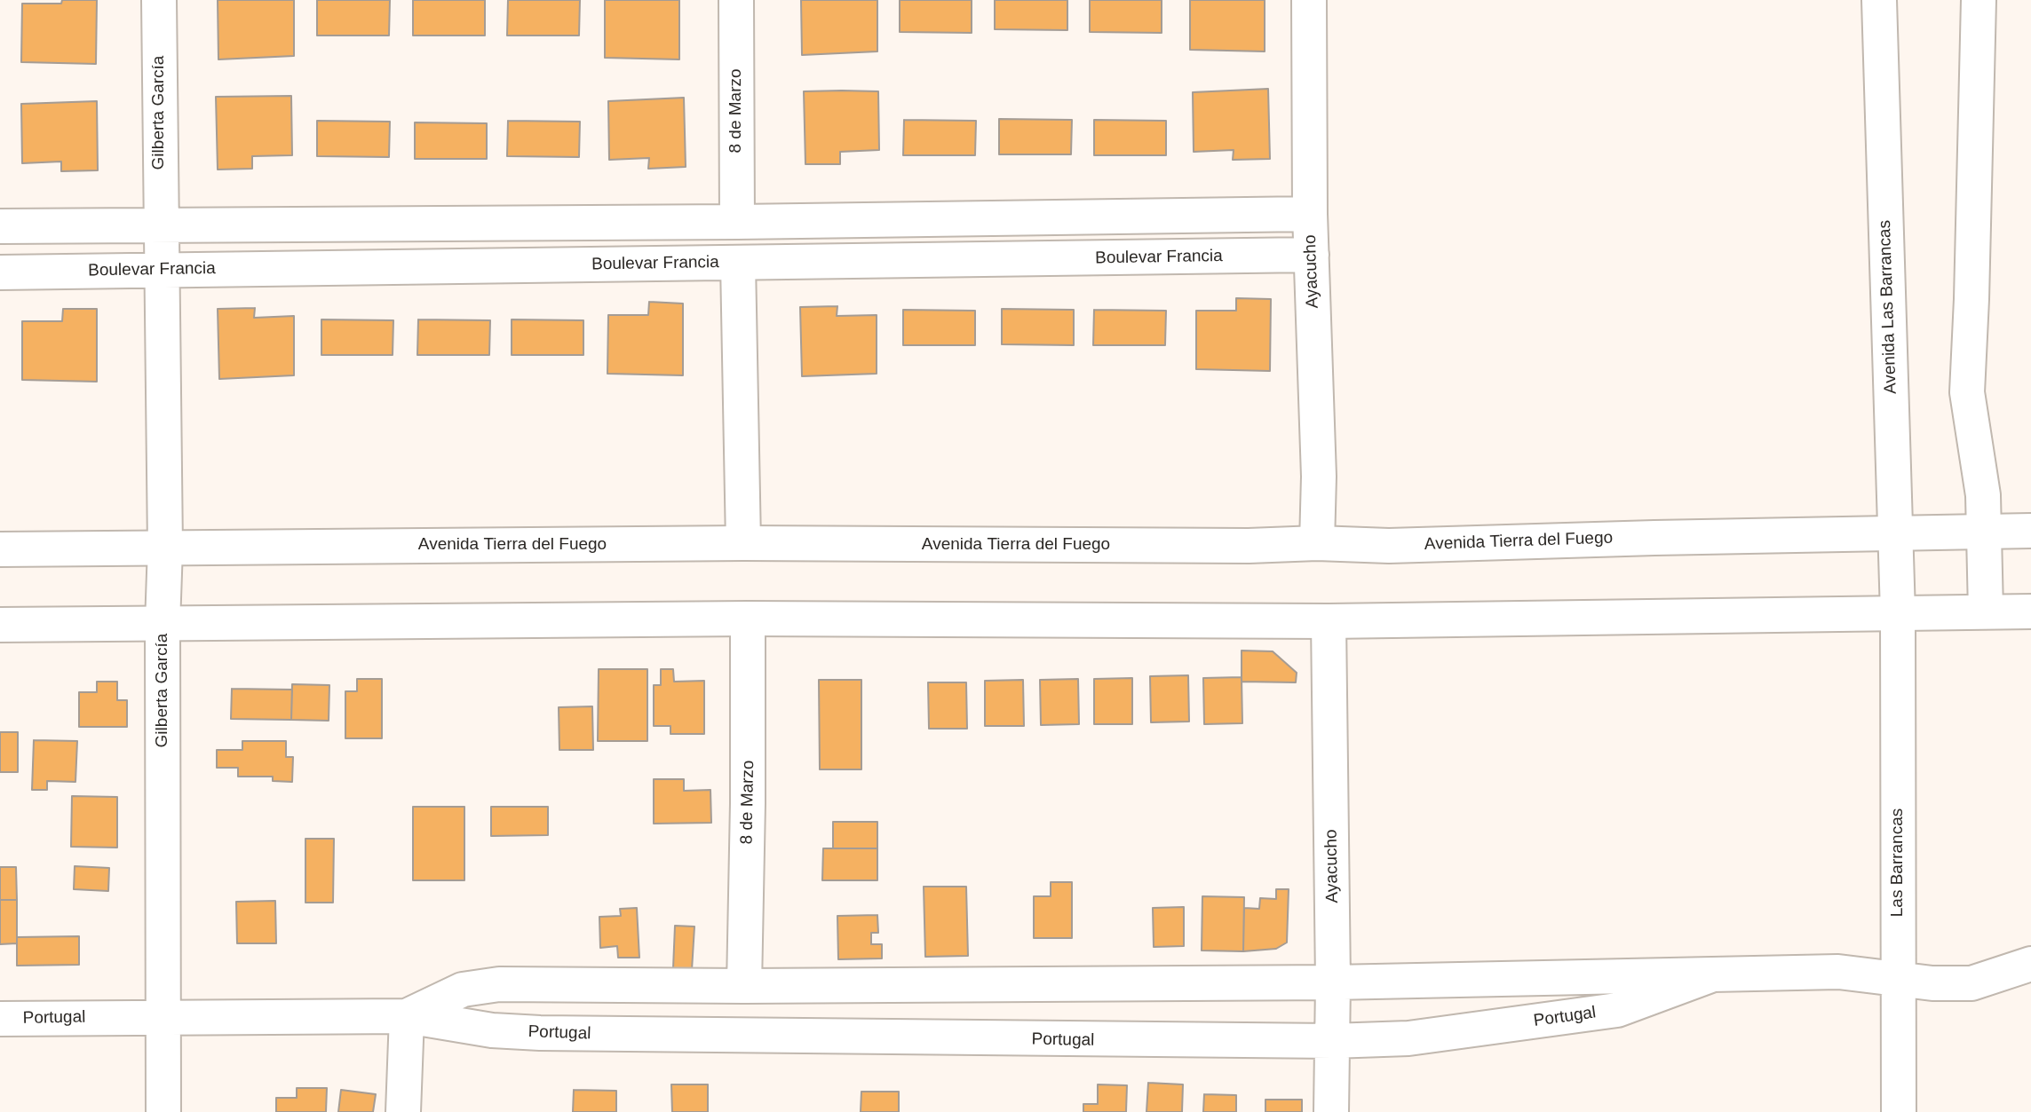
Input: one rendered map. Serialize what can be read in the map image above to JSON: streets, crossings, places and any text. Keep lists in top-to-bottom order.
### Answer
{
  "streets": {
    "street": [
      "8 de Marzo",
      "Gilberta García",
      "Boulevar Francia",
      "Ayacucho",
      "Avenida Las Barrancas",
      "Avenida Tierra del Fuego",
      "Las Barrancas",
      "Portugal"
    ]
  },
  "crossings": [
    ["8 de Marzo", "Portugal"],
    ["Gilberta García", "Boulevar Francia"],
    ["Gilberta García", "Avenida Tierra del Fuego"],
    ["Gilberta García", "Portugal"],
    ["Boulevar Francia", "Ayacucho"],
    ["Ayacucho", "Avenida Tierra del Fuego"],
    ["Ayacucho", "Portugal"],
    ["Avenida Las Barrancas", "Avenida Tierra del Fuego"],
    ["Avenida Las Barrancas", "Las Barrancas"],
    ["Las Barrancas", "Portugal"]
  ]
}
